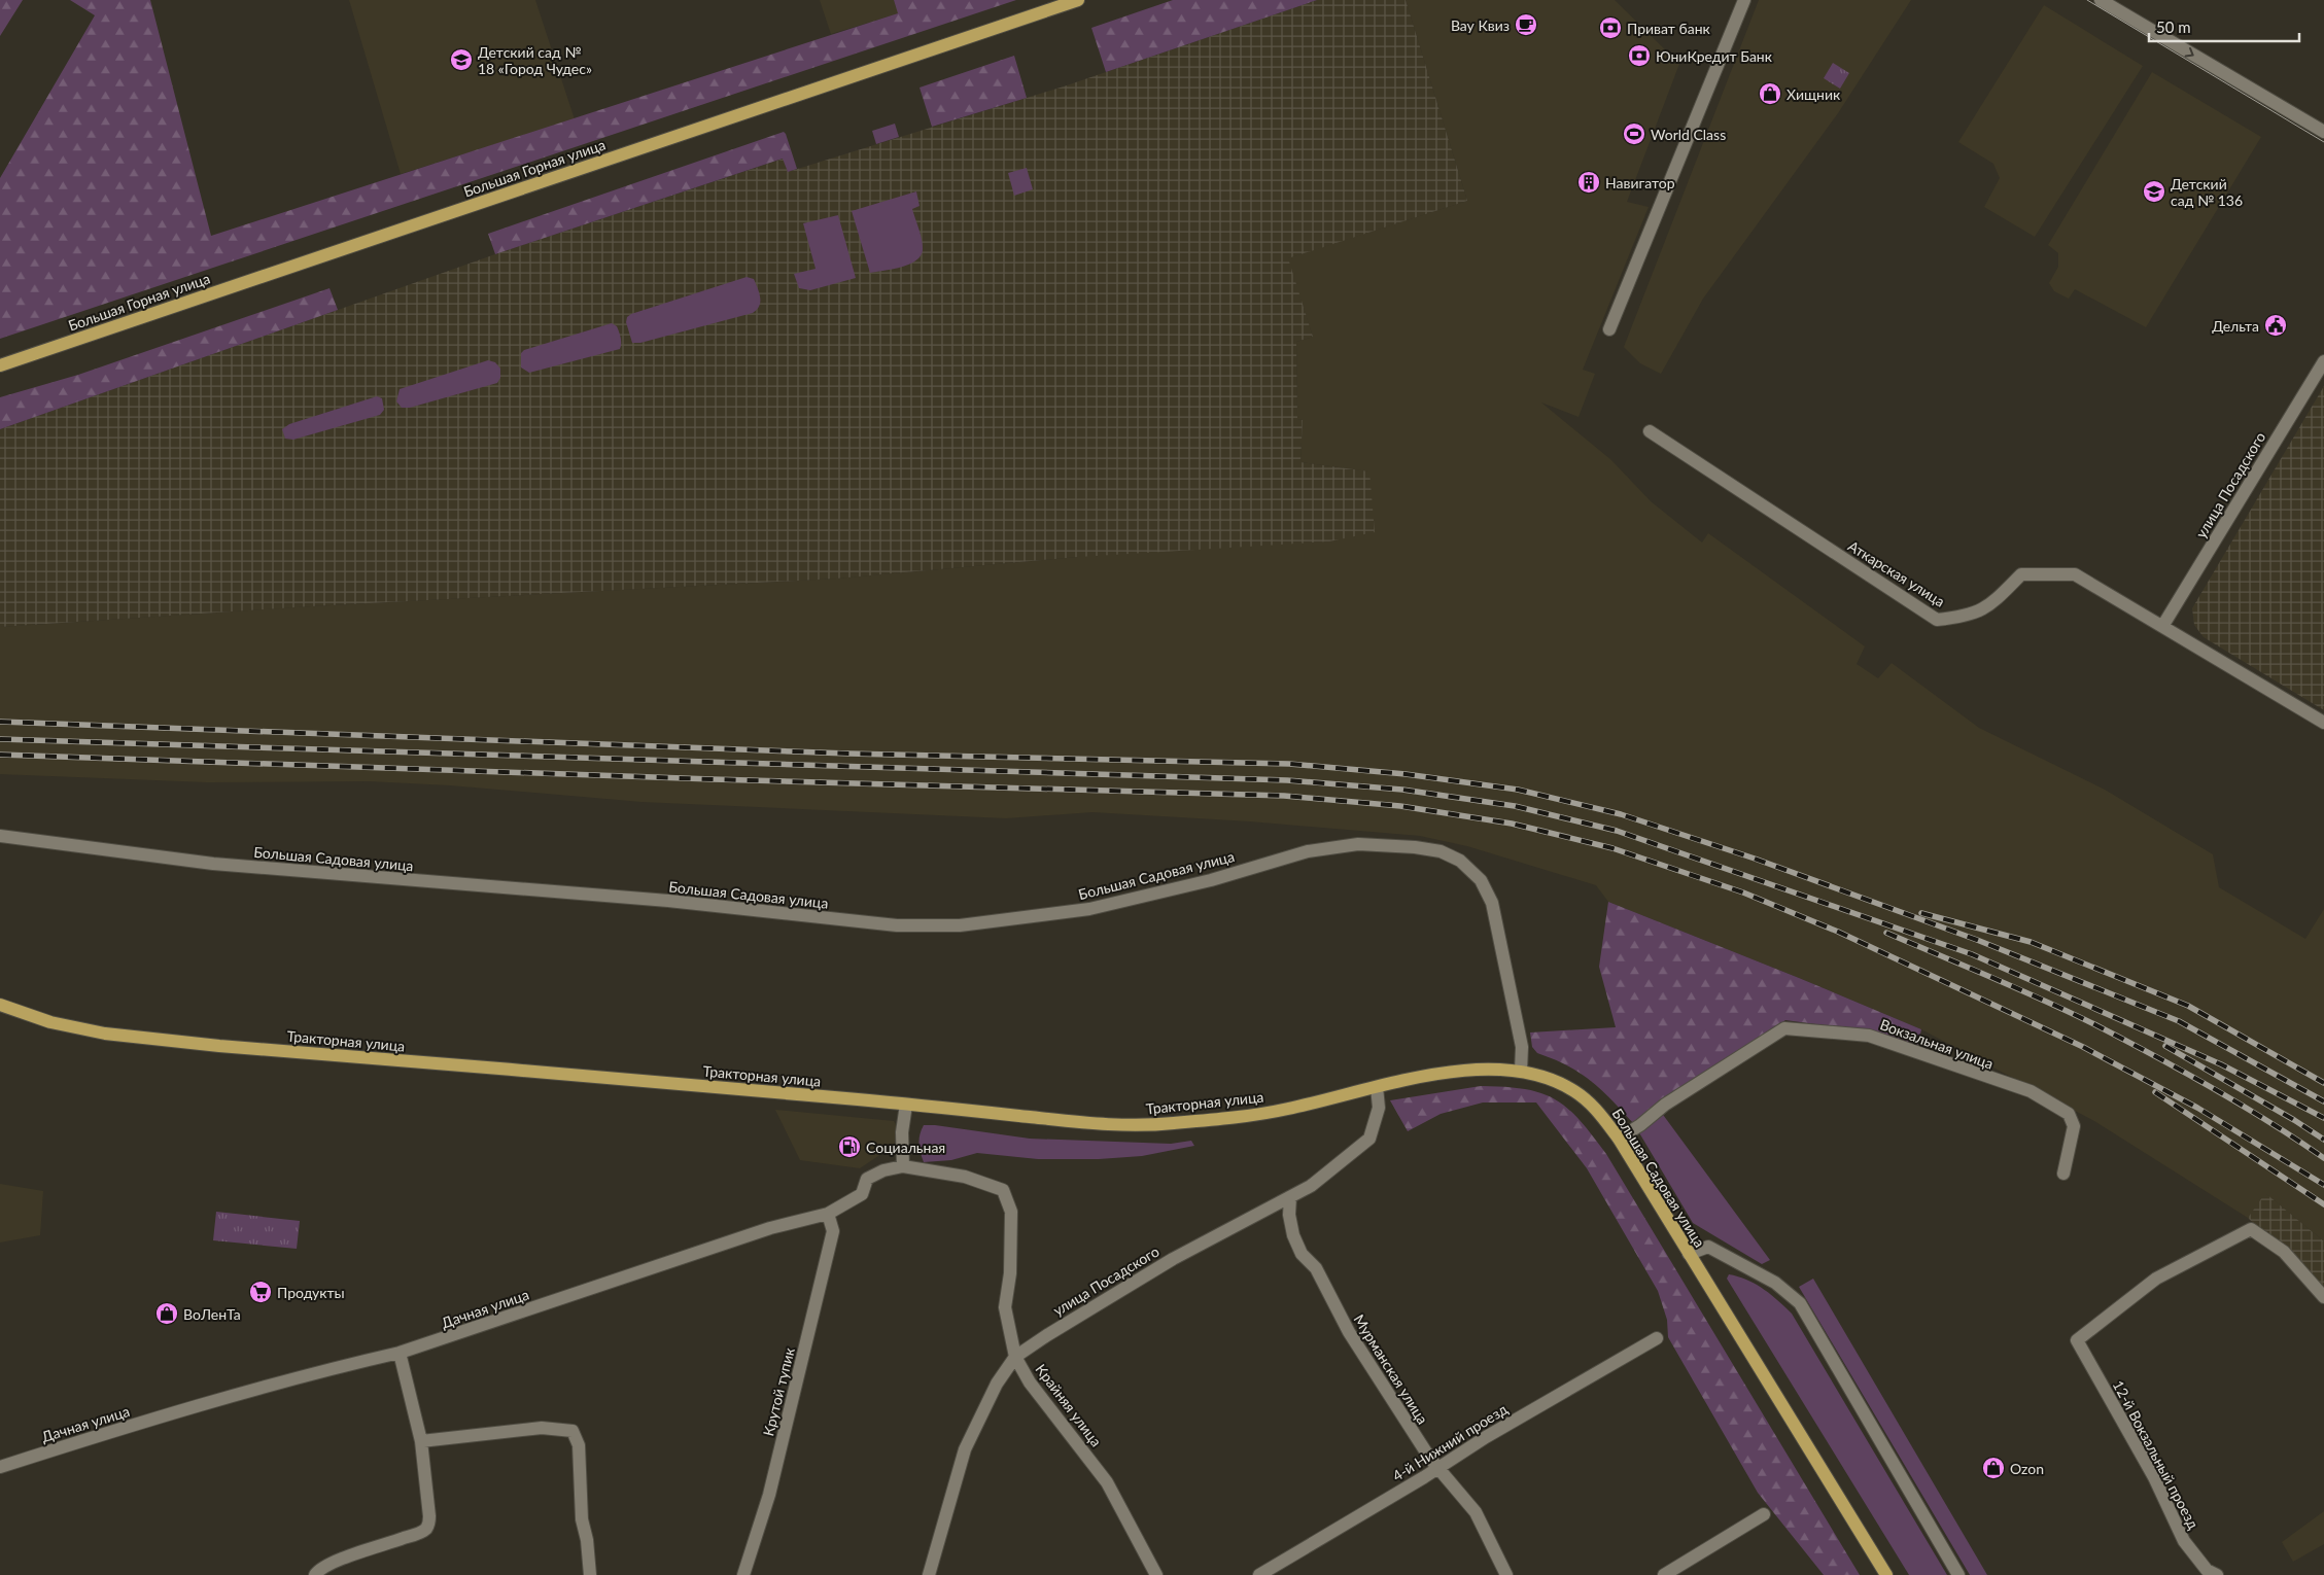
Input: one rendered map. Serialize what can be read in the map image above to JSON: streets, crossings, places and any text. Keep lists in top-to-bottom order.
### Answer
{
  "streets": {
    "main road": ["Большая Горная улица", "Большая Садовая улица", "Тракторная улица"],
    "street": [
      "улица Посадского",
      "Аткарская улица",
      "Вокзальная улица",
      "Дачная улица",
      "Мурманская улица",
      "Крутой тупик",
      "Крайняя улица",
      "4-й Нижний проезд",
      "12-й Вокзальный проезд"
    ]
  },
  "crossings": [
    ["улица Посадского", "Аткарская улица"],
    ["улица Посадского", "Тракторная улица"],
    ["улица Посадского", "Мурманская улица"],
    ["улица Посадского", "Крайняя улица"],
    ["Большая Садовая улица", "Тракторная улица"],
    ["Большая Садовая улица", "Вокзальная улица"],
    ["Дачная улица", "Крутой тупик"],
    ["Дачная улица", "Крайняя улица"],
    ["Мурманская улица", "4-й Нижний проезд"]
  ],
  "places": {
    "cafe": ["Вау Квиз"],
    "bank": ["Приват банк", "ЮниКредит Банк"],
    "school or university": ["Детский сад № 18 «Город Чудес»", "Детский сад № 136"],
    "shop": ["Хищник", "ВоЛенТа", "Ozon"],
    "sports": ["World Class"],
    "building": ["Навигатор"],
    "public building": ["Дельта"],
    "fuel station": ["Социальная"],
    "supermarket": ["Продукты"]
  },
  "scale_bar": "50 m"
}
